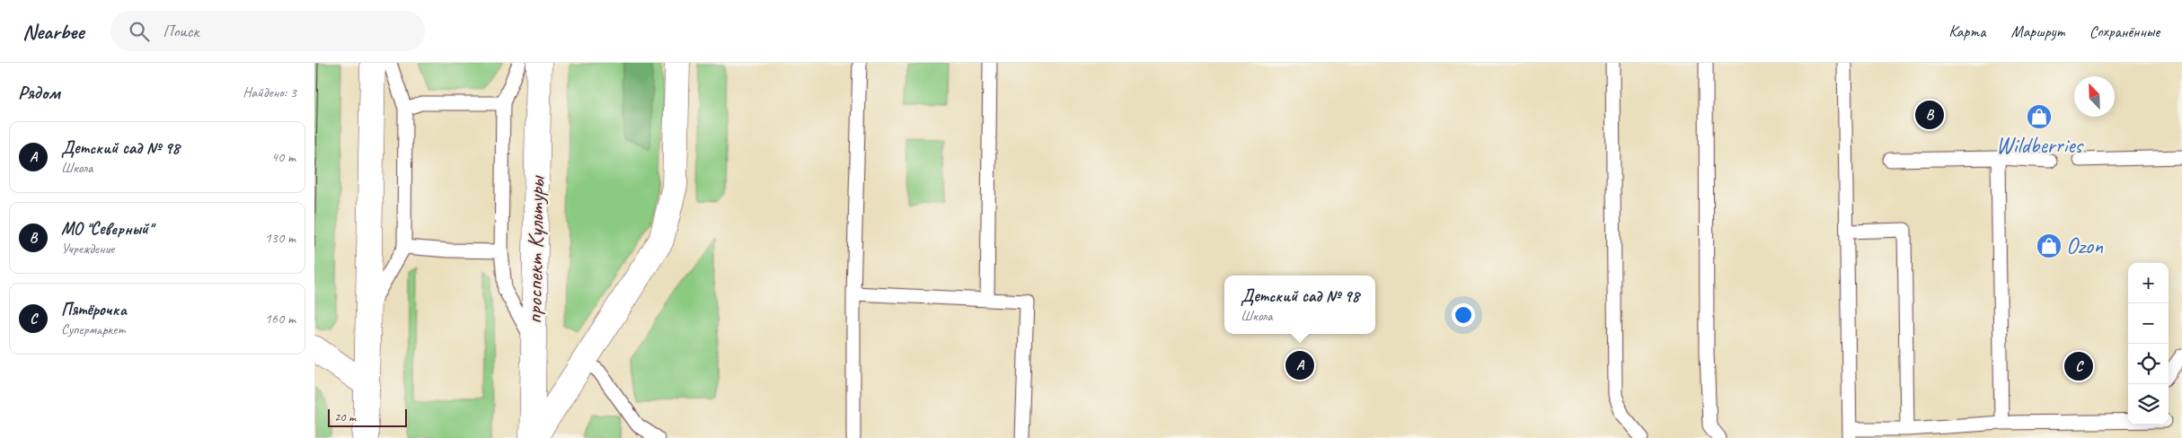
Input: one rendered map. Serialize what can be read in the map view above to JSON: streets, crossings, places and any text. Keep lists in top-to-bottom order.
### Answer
{
  "streets": {
    "main road": ["проспект Культуры"]
  },
  "places": {
    "shop": ["Wildberries", "Ozon"]
  },
  "scale_bar": "20 m",
  "north": "top left",
  "page": {
    "header": "Nearbee",
    "search": "Поиск",
    "nav": ["Карта", "Маршрут", "Сохранённые"],
    "heading": ["Рядом", "Найдено: 3"],
    "pins": ["B", "A", "C"],
    "list": [
      {
        "mark": "A",
        "name": "Детский сад № 98",
        "note": "Школа",
        "value": "40 m"
      },
      {
        "mark": "B",
        "name": "МО \"Северный\"",
        "note": "Учреждение",
        "value": "130 m"
      },
      {
        "mark": "C",
        "name": "Пятёрочка",
        "note": "Супермаркет",
        "value": "160 m"
      }
    ],
    "map_buttons": ["+", "−"],
    "popup": ["Детский сад № 98", "Школа"],
    "scale": "20 m"
  }
}
